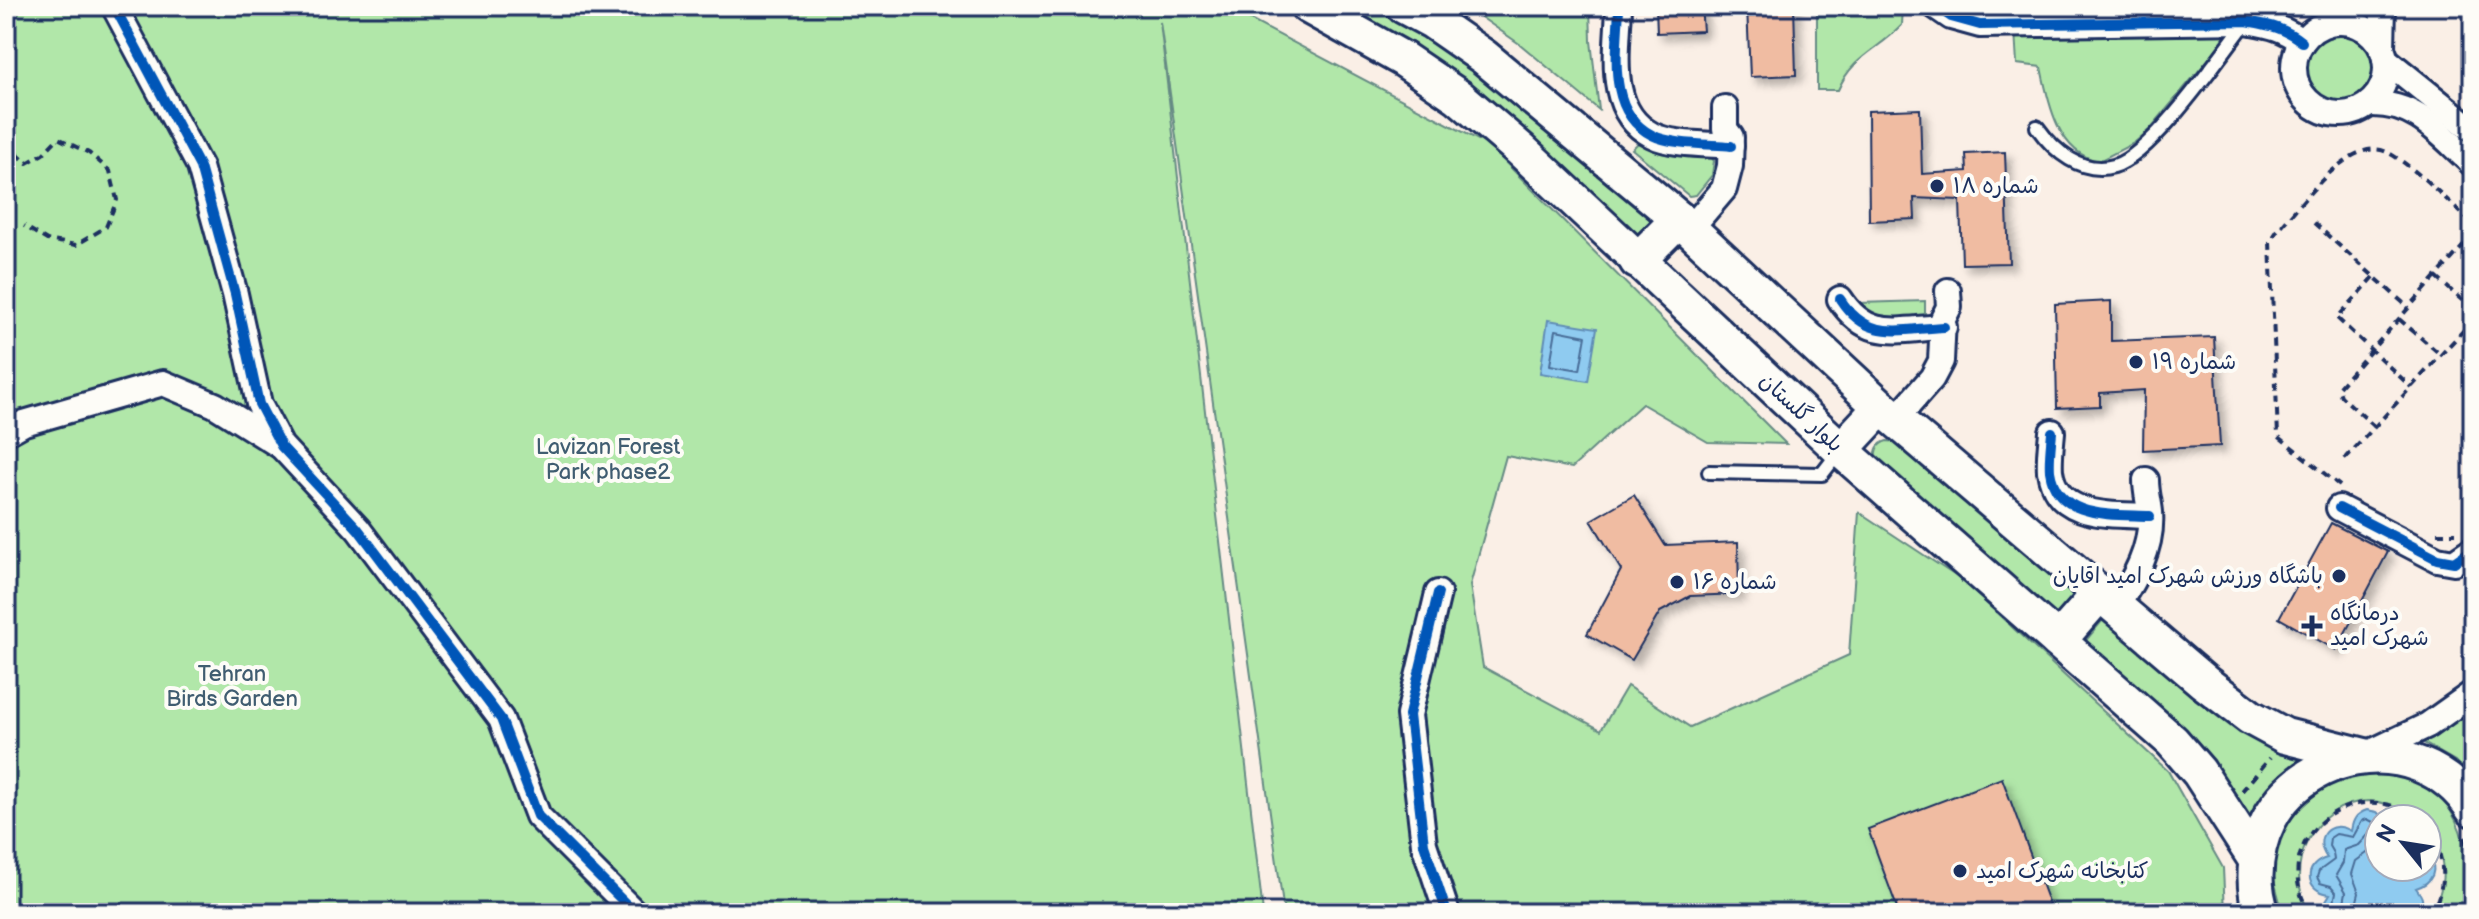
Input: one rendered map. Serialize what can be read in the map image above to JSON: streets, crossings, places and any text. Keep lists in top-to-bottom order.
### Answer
{
  "streets": {
    "main road": ["بلوار گلستان"]
  },
  "parks": ["Lavizan Forest Park phase2", "Tehran Birds Garden"],
  "places": {
    "other": [
      "شماره ۱۸",
      "شماره ۱۹",
      "باشگاه ورزش شهرک امید اقایان",
      "شماره ۱۶",
      "کتابخانه شهرک امید"
    ],
    "health": ["درمانگاه شهرک امید"]
  },
  "north": "top left"
}
